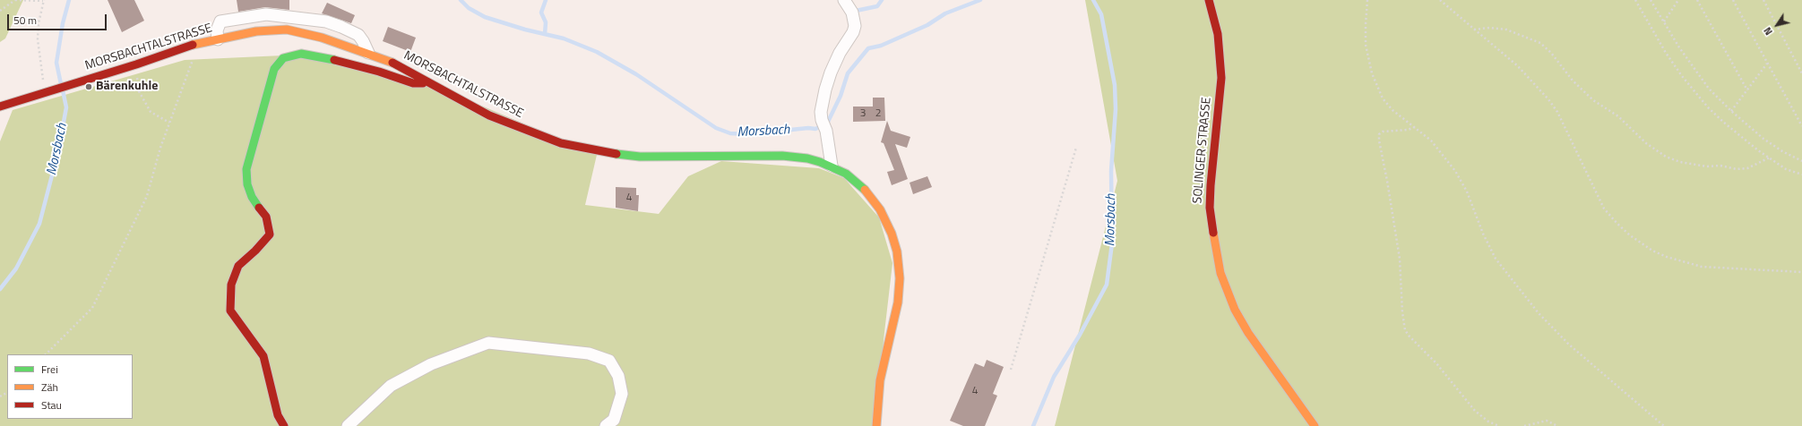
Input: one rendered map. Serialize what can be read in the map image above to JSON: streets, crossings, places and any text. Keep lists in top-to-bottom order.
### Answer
{
  "streets": {
    "main road": ["MORSBACHTALSTRASSE", "SOLINGER STRASSE"]
  },
  "water": ["Morsbach"],
  "places": ["Bärenkuhle"],
  "house_numbers": [
    "3",
    "2",
    "4",
    "4"
  ],
  "legend": ["Frei", "Zäh", "Stau"],
  "scale_bar": "50 m",
  "north": "bottom left"
}
